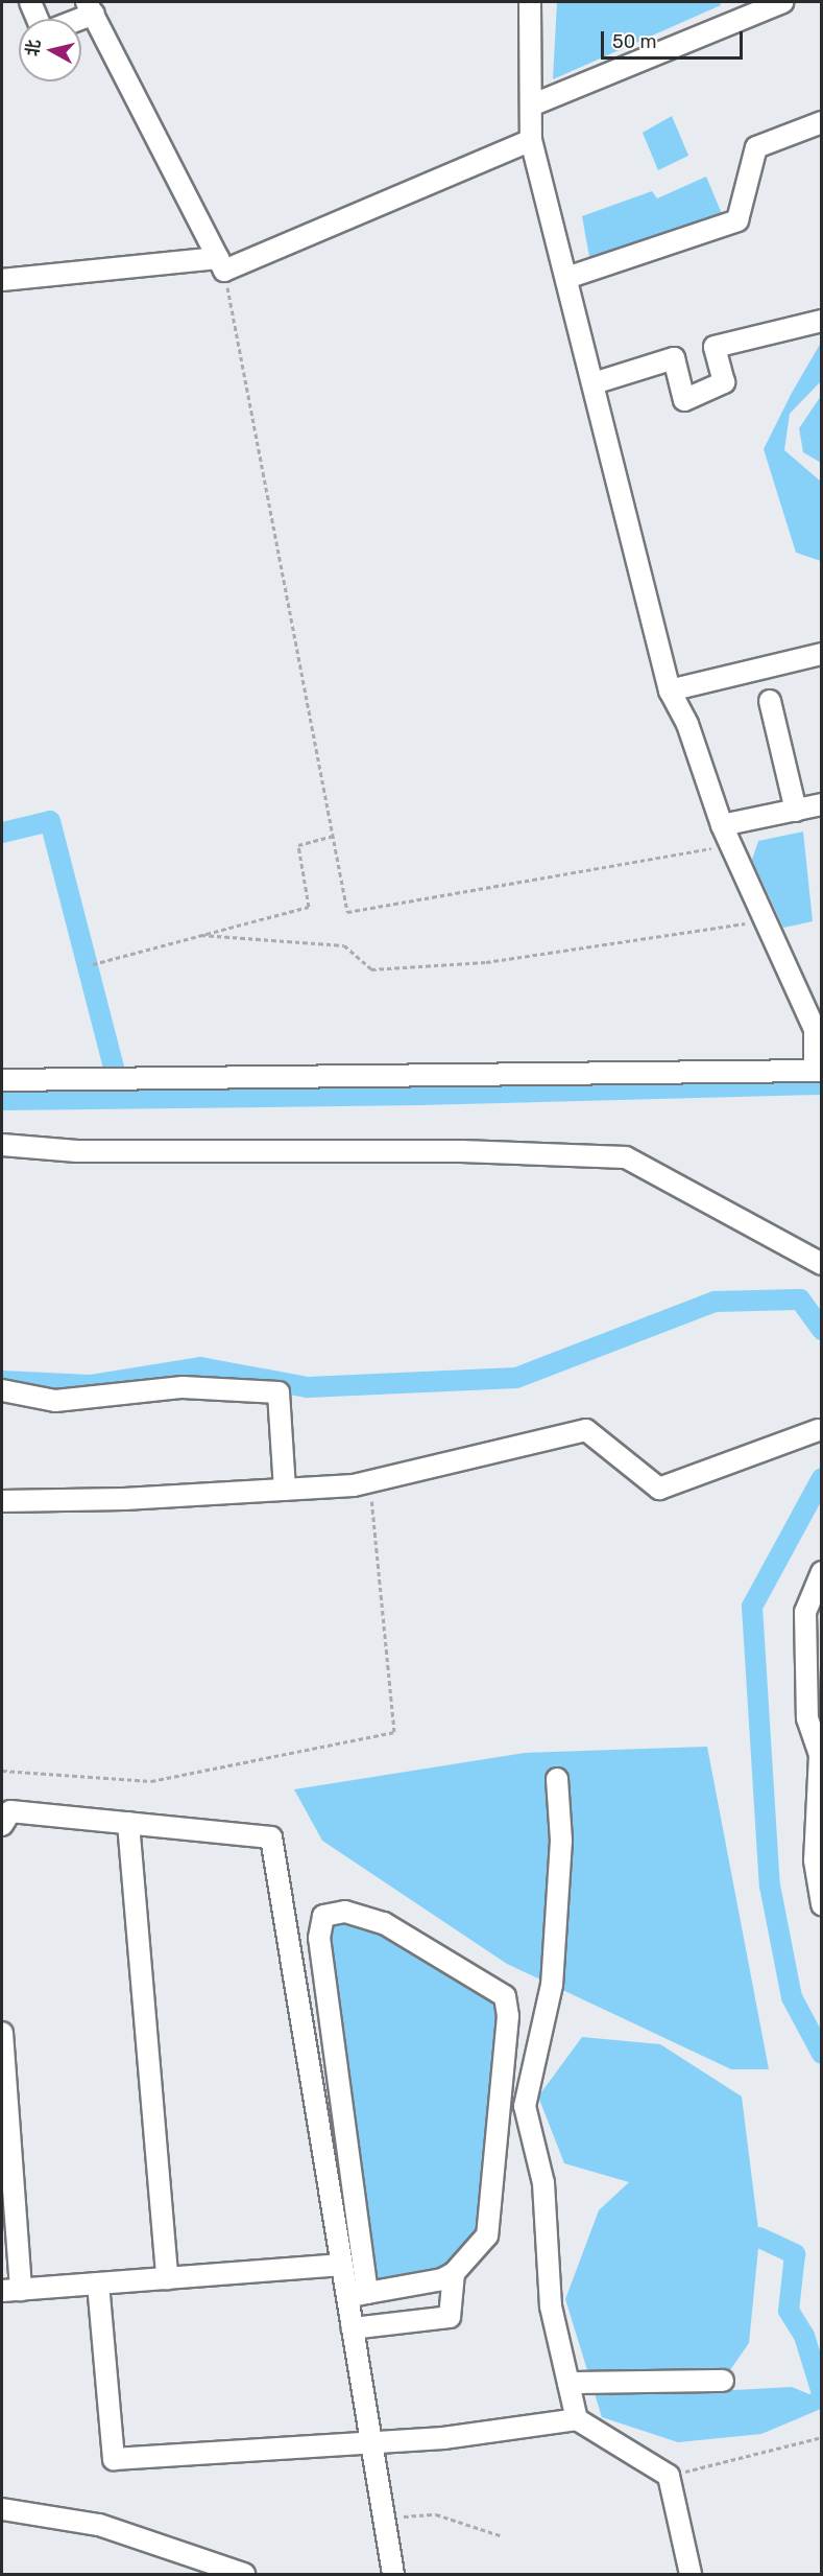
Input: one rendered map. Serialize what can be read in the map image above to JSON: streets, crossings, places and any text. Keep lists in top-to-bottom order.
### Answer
{
  "scale_bar": "50 m",
  "north": "left"
}
